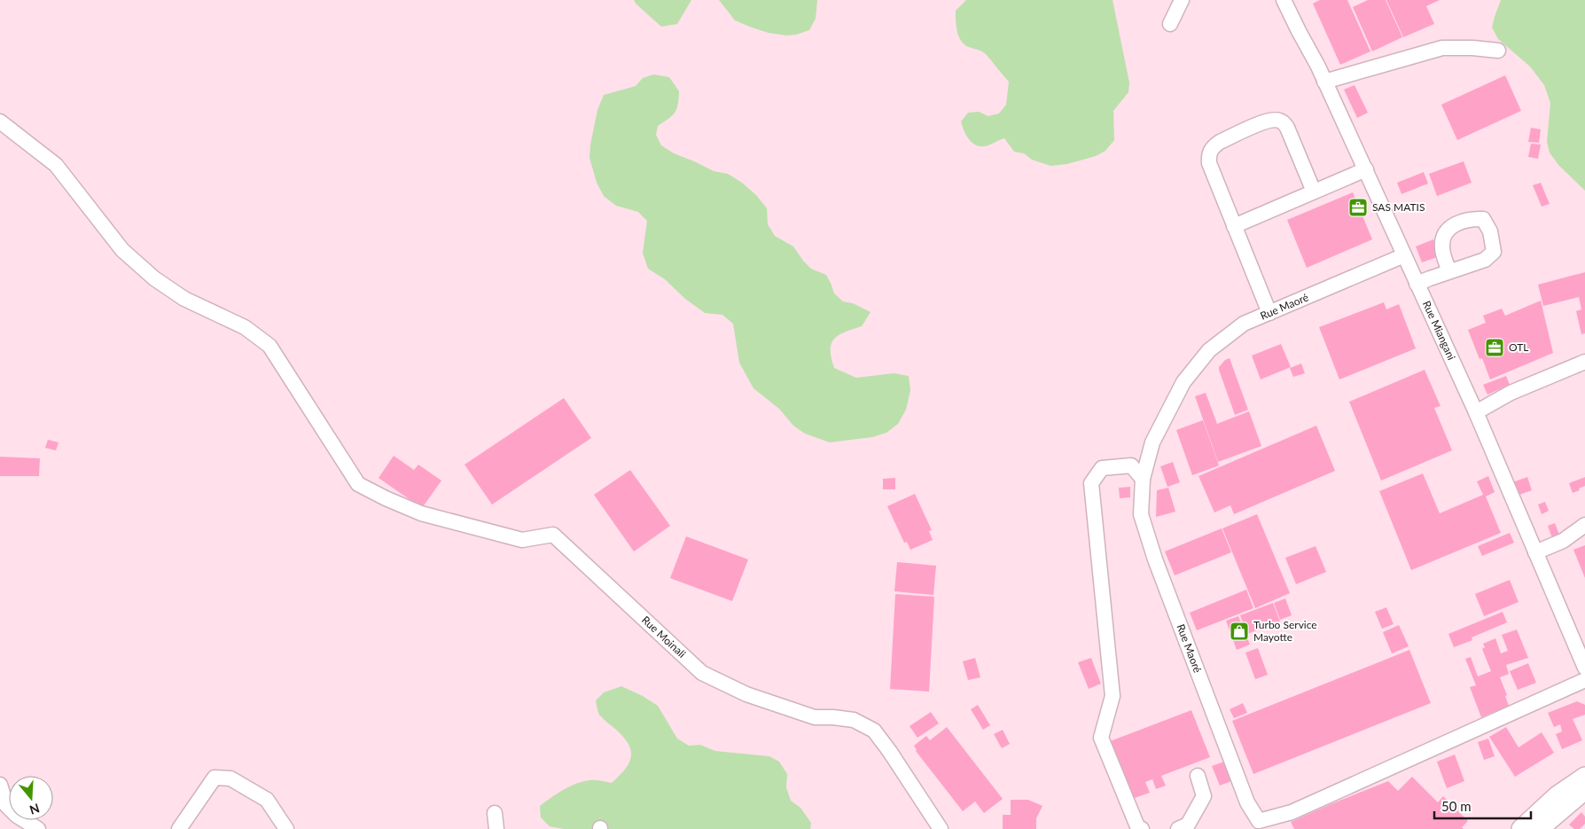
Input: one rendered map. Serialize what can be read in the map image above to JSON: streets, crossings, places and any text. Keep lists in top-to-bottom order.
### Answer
{
  "streets": {
    "street": ["Rue Maoré", "Rue Miangani", "Rue Moinali"]
  },
  "crossings": [
    ["Rue Maoré", "Rue Miangani"]
  ],
  "places": {
    "office": ["SAS MATIS", "OTL"],
    "shop": ["Turbo Service Mayotte"]
  },
  "scale_bar": "50 m",
  "north": "bottom"
}
